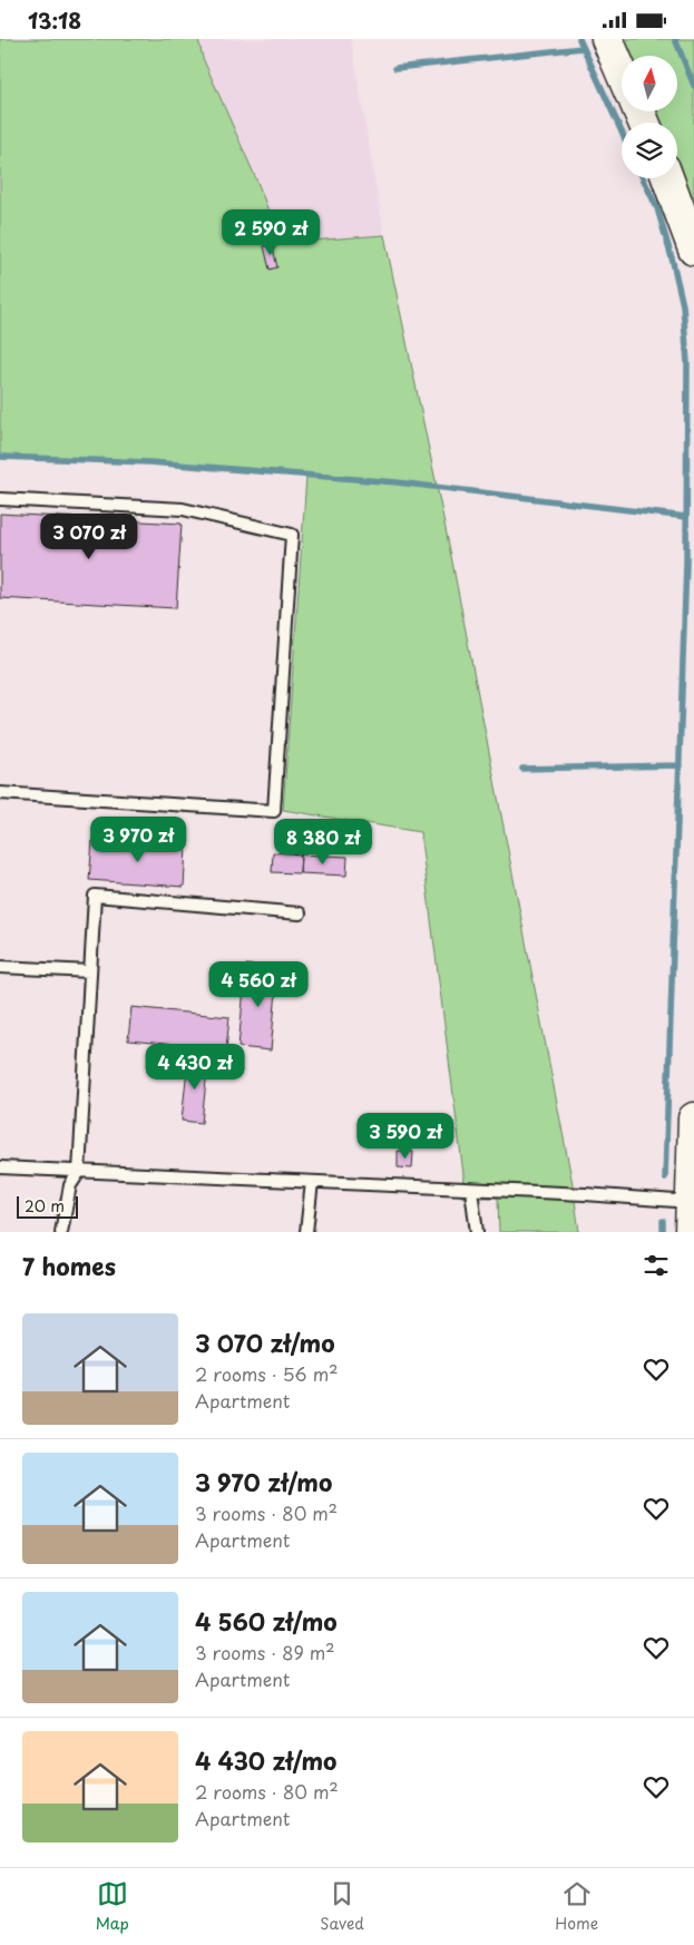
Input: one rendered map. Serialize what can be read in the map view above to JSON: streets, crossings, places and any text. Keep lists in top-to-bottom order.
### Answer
{
  "scale_bar": "20 m",
  "north": "top",
  "page": {
    "status": "13:18",
    "price": [
      "2 590 zł",
      "3 070 zł",
      "3 970 zł",
      "8 380 zł",
      "4 560 zł",
      "4 430 zł",
      "3 590 zł"
    ],
    "scale": "20 m",
    "heading": "7 homes",
    "list": [
      {
        "name": "3 070 zł/mo",
        "note": "2 rooms · 56 m² · Apartment"
      },
      {
        "name": "3 970 zł/mo",
        "note": "3 rooms · 80 m² · Apartment"
      },
      {
        "name": "4 560 zł/mo",
        "note": "3 rooms · 89 m² · Apartment"
      },
      {
        "name": "4 430 zł/mo",
        "note": "2 rooms · 80 m² · Apartment"
      }
    ],
    "tabs": ["Map", "Saved", "Home"]
  }
}
